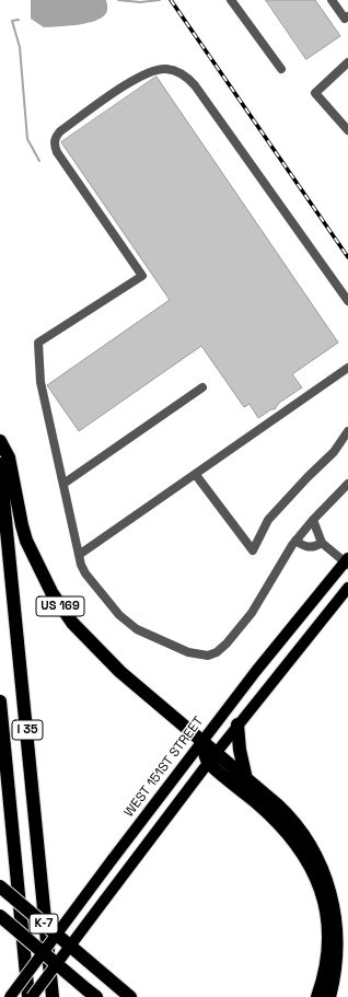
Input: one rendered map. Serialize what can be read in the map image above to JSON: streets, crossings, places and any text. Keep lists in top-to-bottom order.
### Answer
{
  "streets": {
    "highway": ["US 169", "I 35", "K-7"],
    "main road": ["WEST 151ST STREET"]
  },
  "crossings": [
    ["US 169", "WEST 151ST STREET"]
  ]
}
